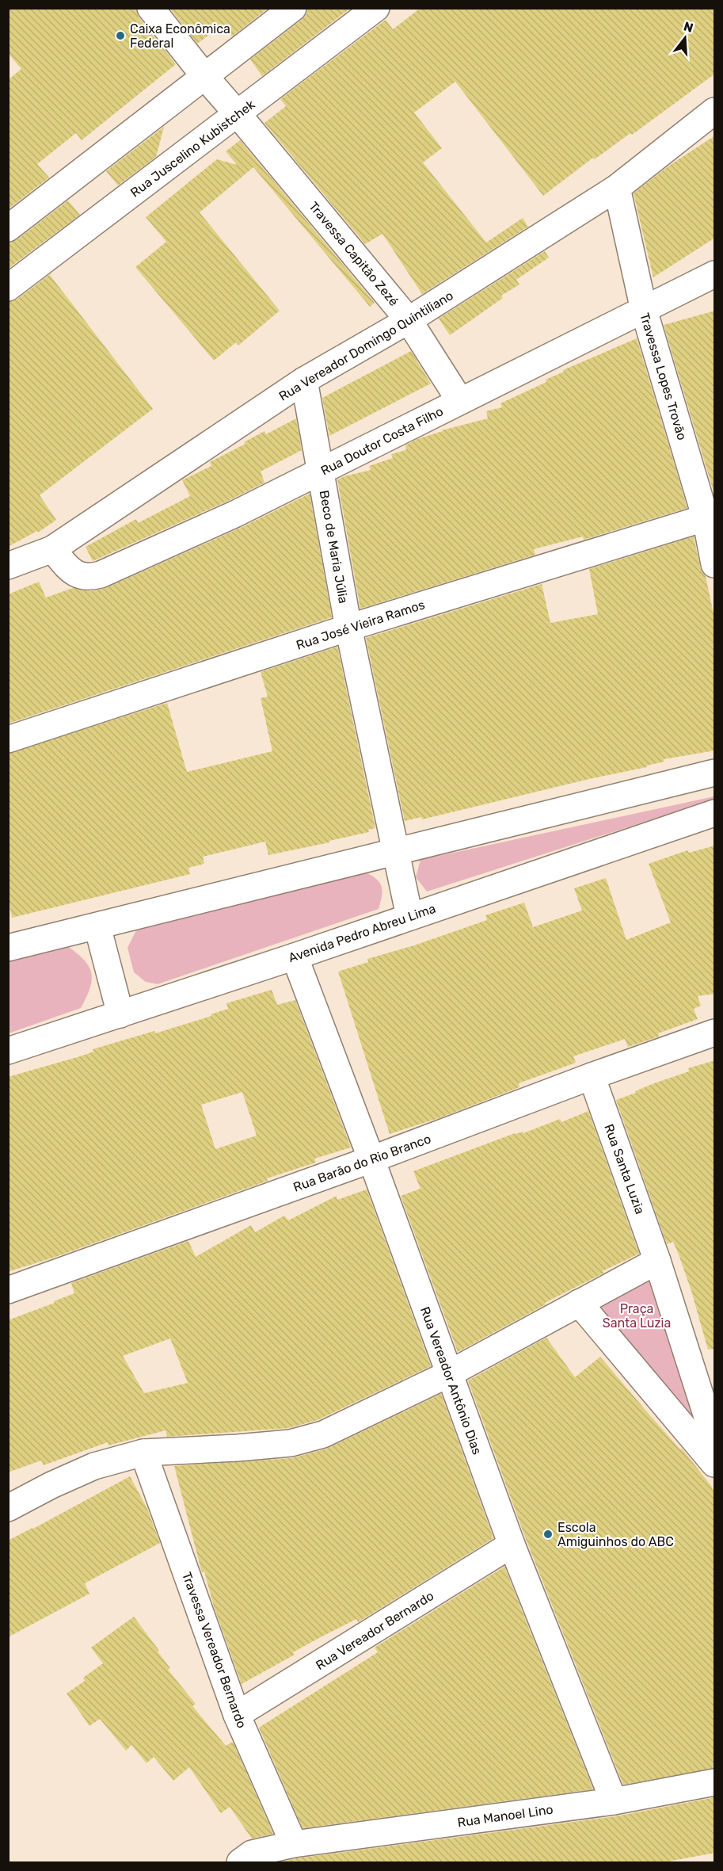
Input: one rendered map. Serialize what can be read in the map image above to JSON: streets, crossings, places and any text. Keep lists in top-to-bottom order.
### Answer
{
  "streets": {
    "street": [
      "Rua Juscelino Kubistchek",
      "Travessa Capitão Zezé",
      "Rua Vereador Domingo Quintiliano",
      "Travessa Lopes Trovão",
      "Rua Doutor Costa Filho",
      "Beco de Maria Júlia",
      "Rua José Vieira Ramos",
      "Avenida Pedro Abreu Lima",
      "Rua Barão do Rio Branco",
      "Rua Santa Luzia",
      "Rua Vereador Antônio Dias",
      "Rua Vereador Bernardo",
      "Travessa Vereador Bernardo",
      "Rua Manoel Lino"
    ]
  },
  "crossings": [
    ["Rua Juscelino Kubistchek", "Travessa Capitão Zezé"],
    ["Travessa Capitão Zezé", "Rua Vereador Domingo Quintiliano"],
    ["Travessa Capitão Zezé", "Rua Doutor Costa Filho"],
    ["Rua Vereador Domingo Quintiliano", "Travessa Lopes Trovão"],
    ["Rua Vereador Domingo Quintiliano", "Rua Doutor Costa Filho"],
    ["Rua Vereador Domingo Quintiliano", "Beco de Maria Júlia"],
    ["Travessa Lopes Trovão", "Rua Doutor Costa Filho"],
    ["Travessa Lopes Trovão", "Rua José Vieira Ramos"],
    ["Rua Doutor Costa Filho", "Beco de Maria Júlia"],
    ["Beco de Maria Júlia", "Rua José Vieira Ramos"],
    ["Beco de Maria Júlia", "Avenida Pedro Abreu Lima"],
    ["Avenida Pedro Abreu Lima", "Rua Vereador Antônio Dias"],
    ["Rua Barão do Rio Branco", "Rua Santa Luzia"],
    ["Rua Barão do Rio Branco", "Rua Vereador Antônio Dias"],
    ["Rua Vereador Antônio Dias", "Rua Vereador Bernardo"],
    ["Rua Vereador Antônio Dias", "Rua Manoel Lino"],
    ["Rua Vereador Bernardo", "Travessa Vereador Bernardo"],
    ["Travessa Vereador Bernardo", "Rua Manoel Lino"]
  ],
  "parks": ["Praça Santa Luzia"],
  "places": ["Caixa Econômica Federal", "Escola Amiguinhos do ABC"],
  "north": "top"
}
